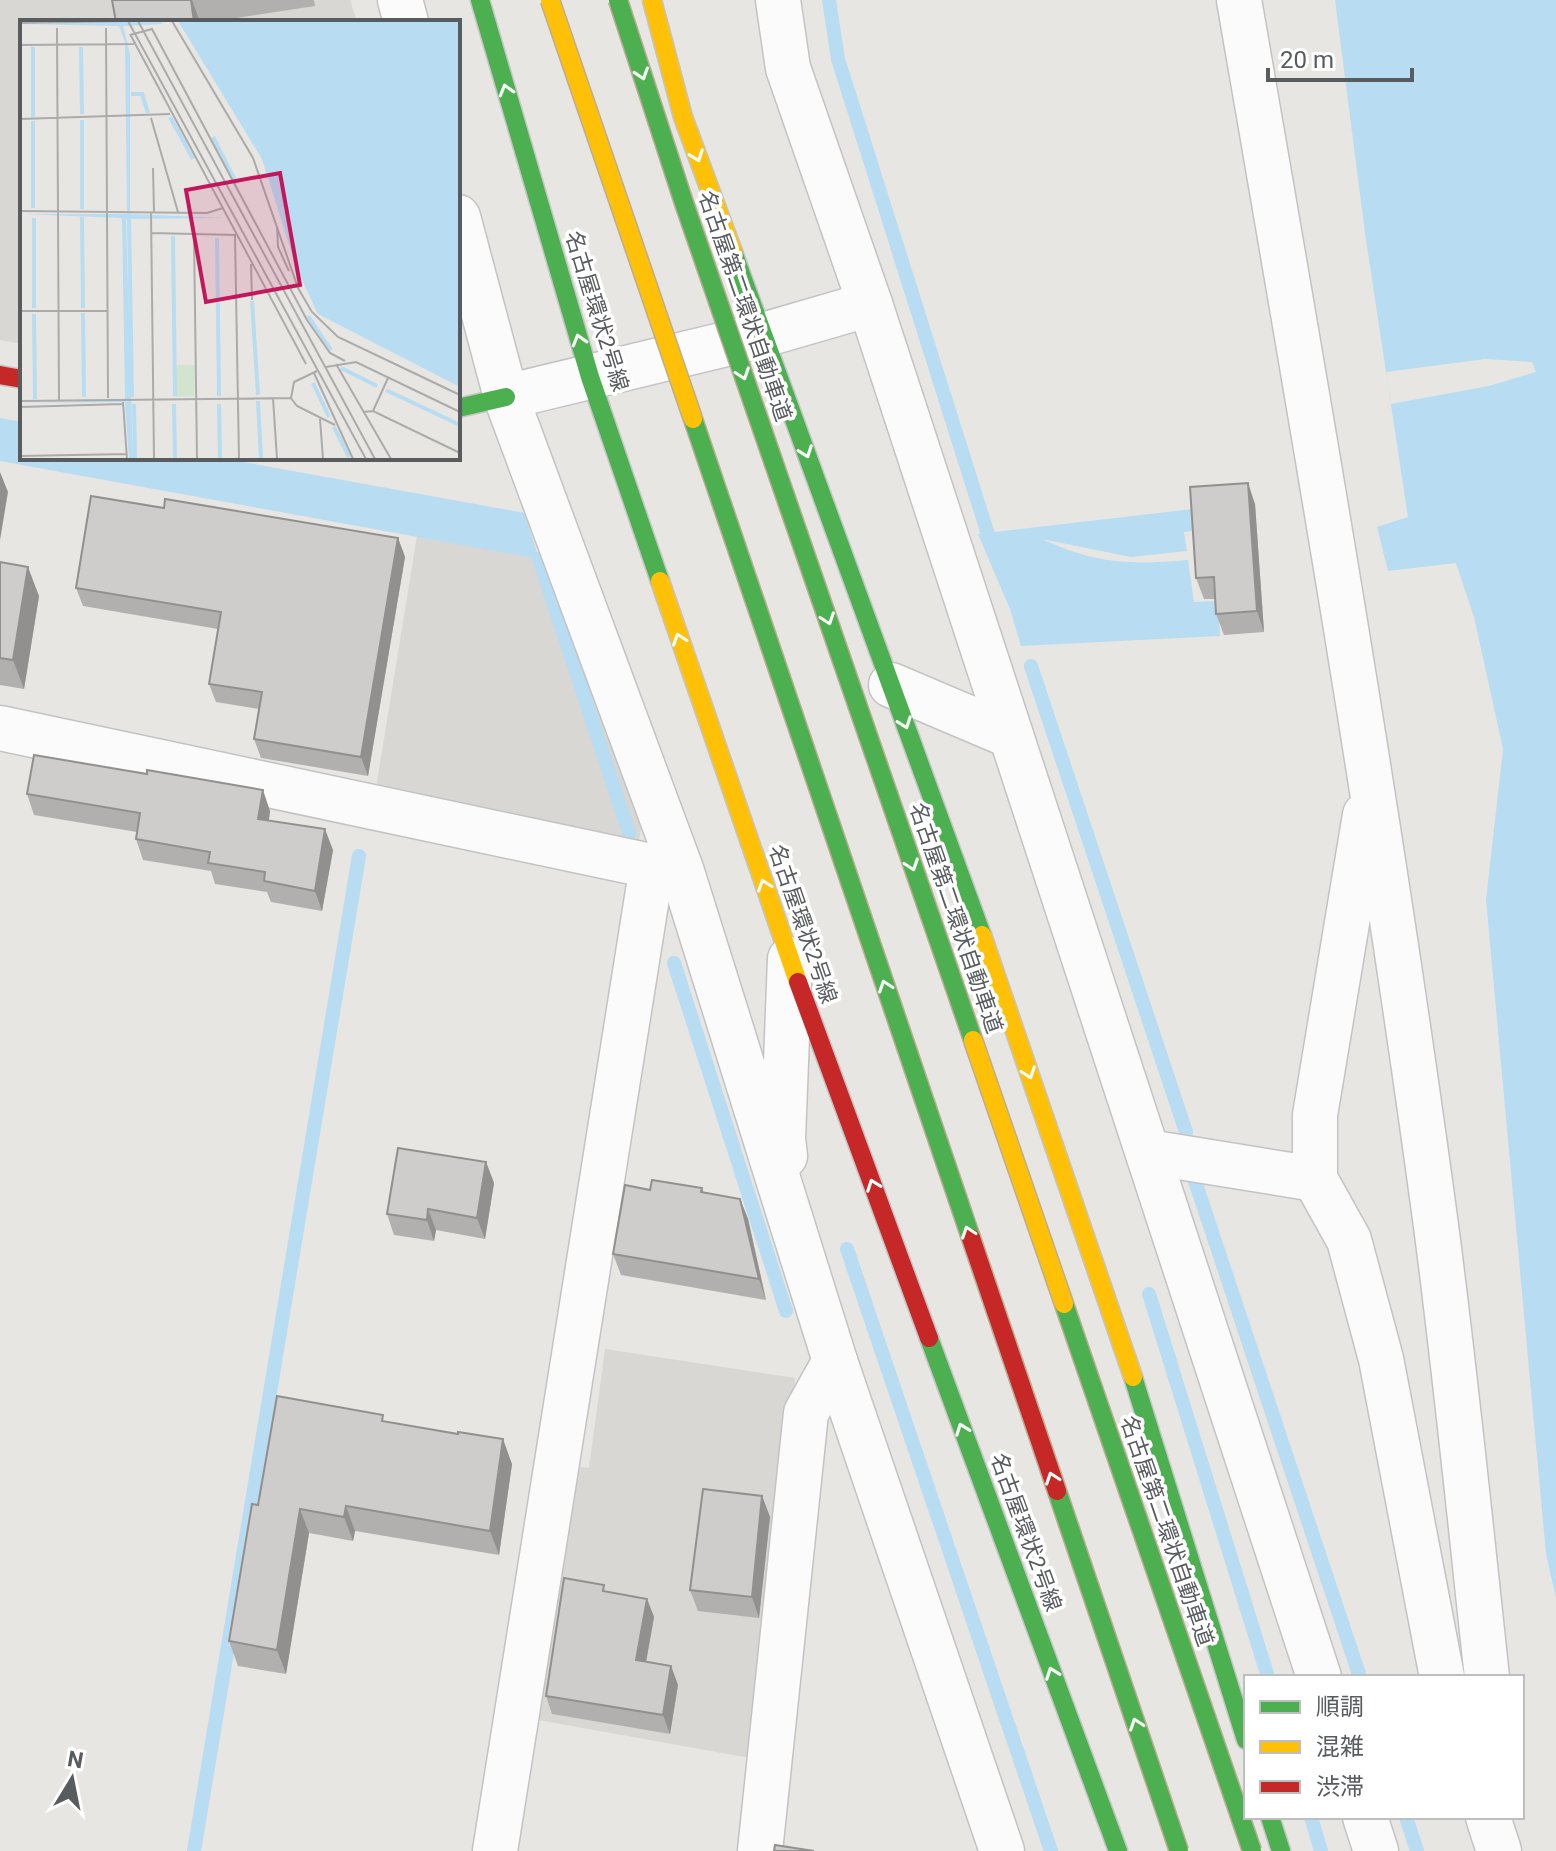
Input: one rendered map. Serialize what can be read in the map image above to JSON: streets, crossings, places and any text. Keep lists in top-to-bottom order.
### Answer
{
  "streets": {
    "main road": ["名古屋第二環状自動車道", "名古屋環状2号線"]
  },
  "legend": ["順調", "混雑", "渋滞"],
  "scale_bar": "20 m",
  "north": "top"
}
